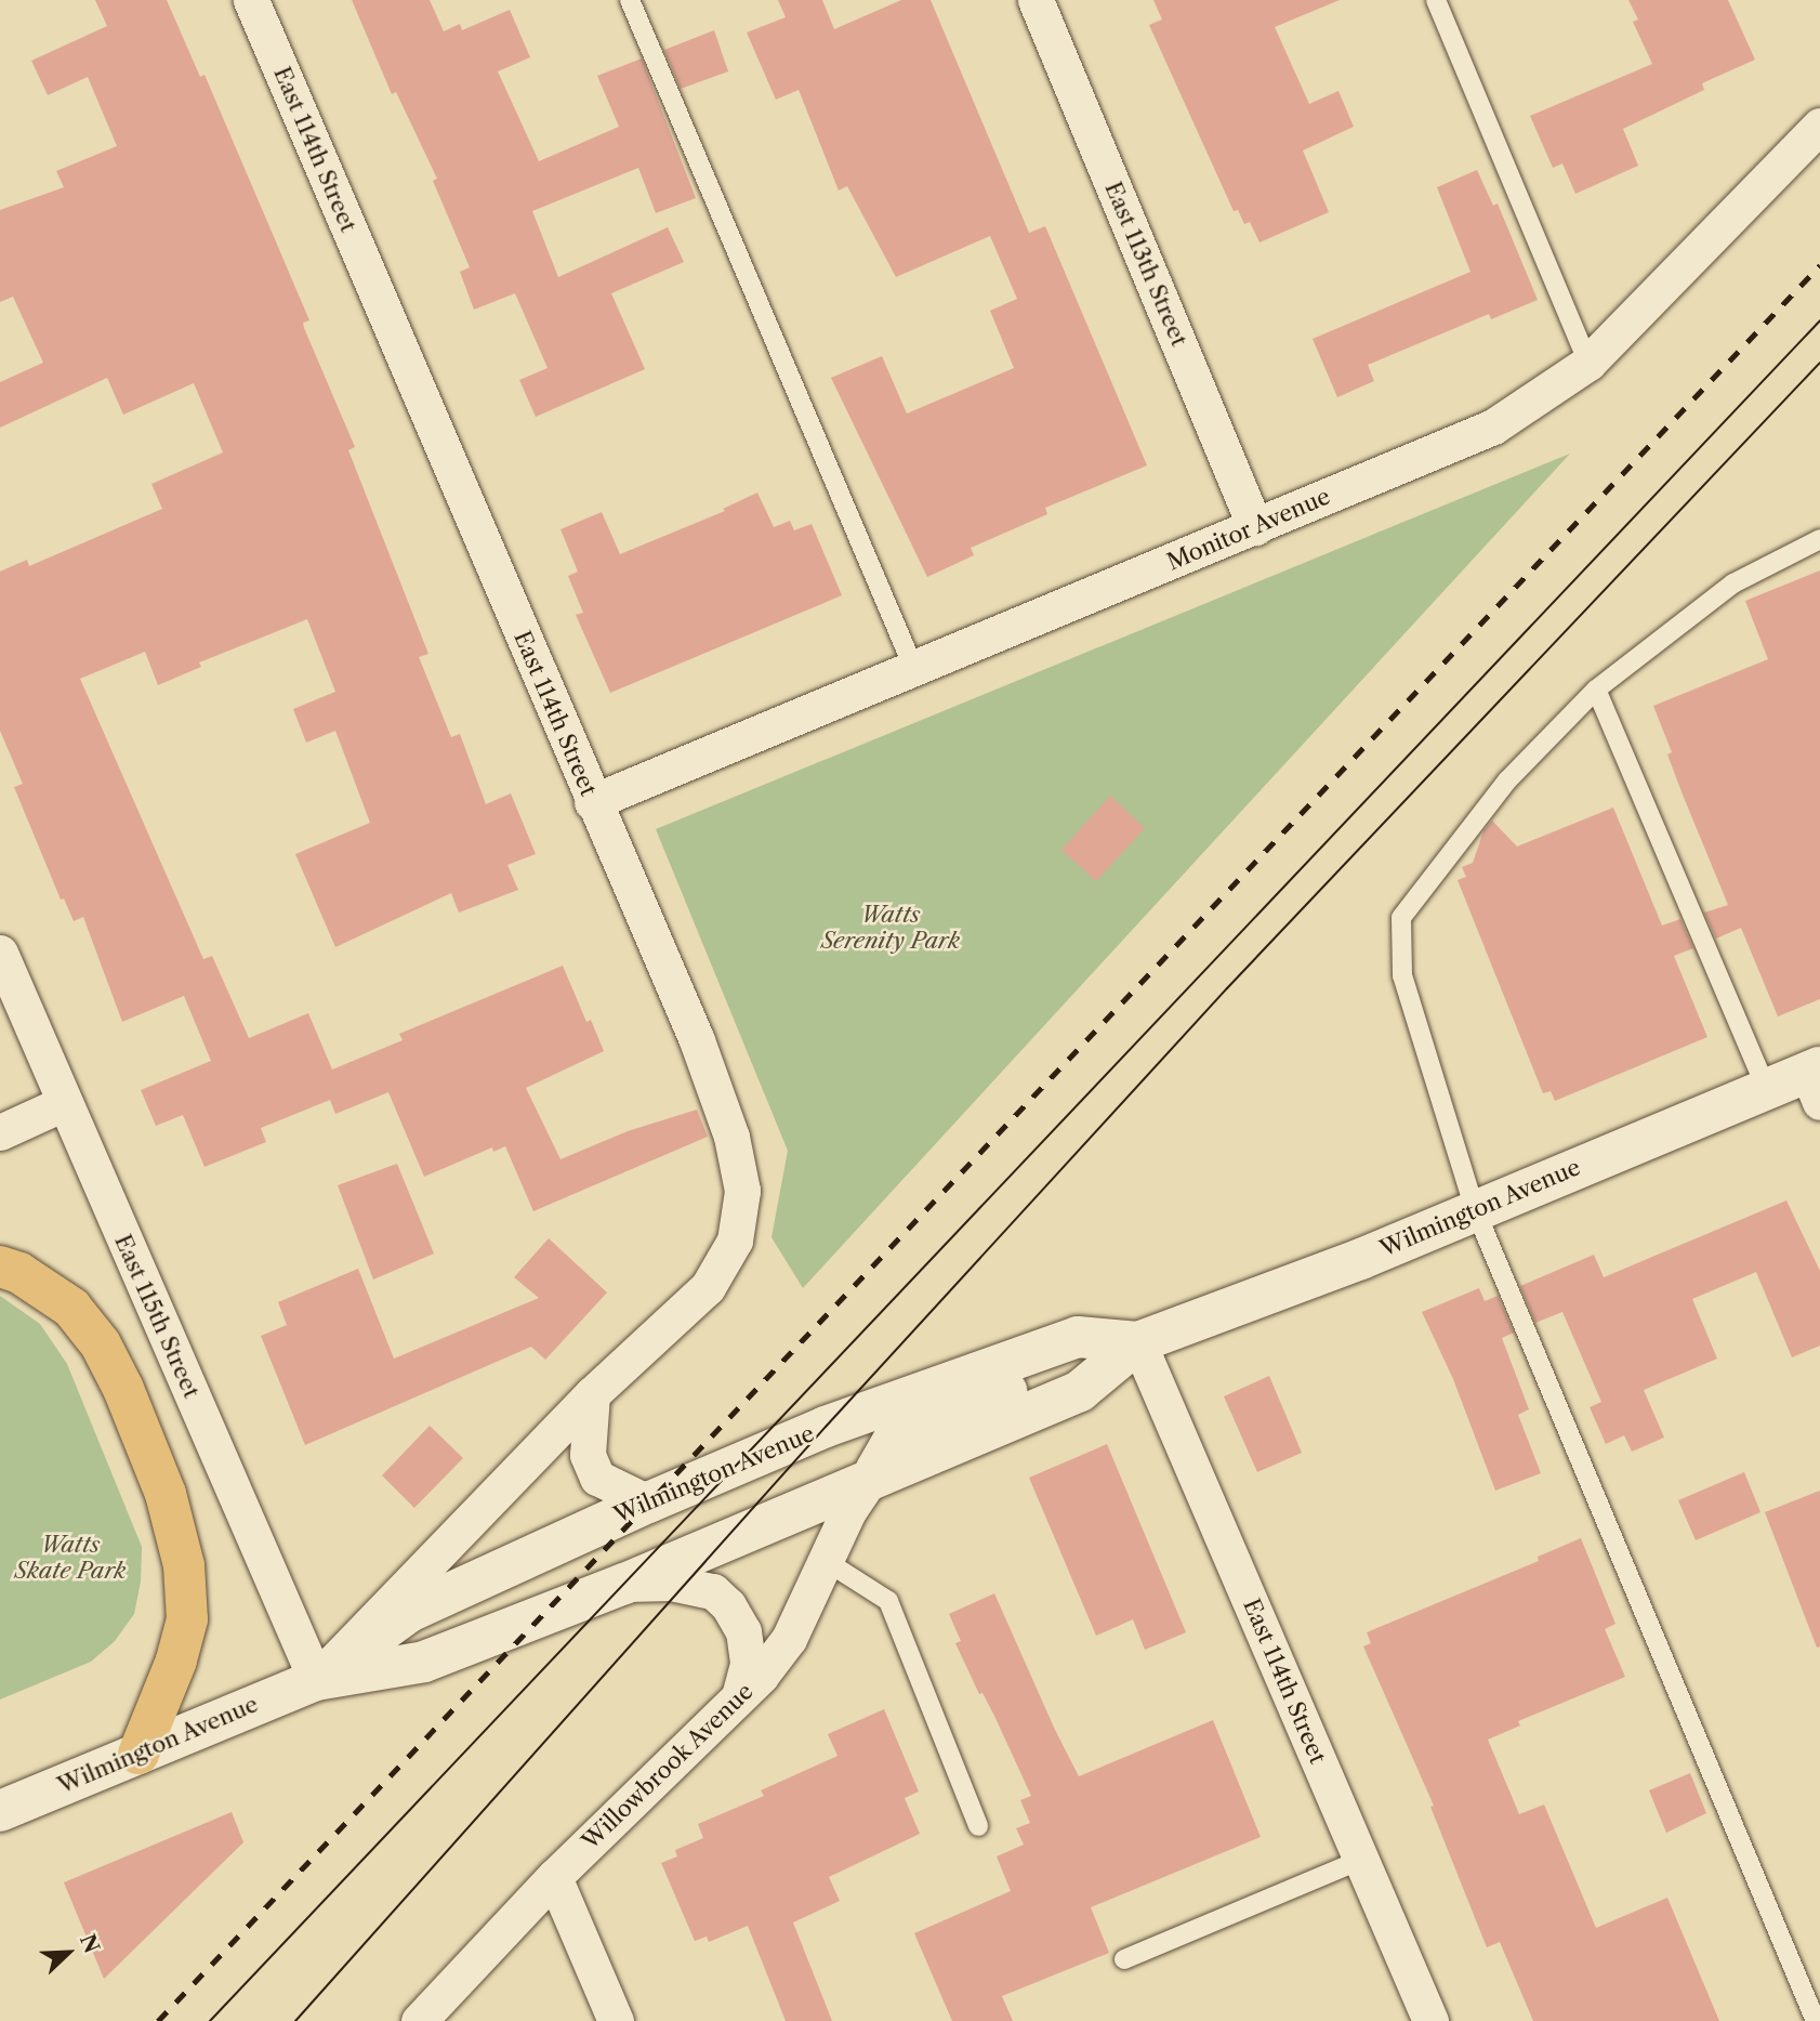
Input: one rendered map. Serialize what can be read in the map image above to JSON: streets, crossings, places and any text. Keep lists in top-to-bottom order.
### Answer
{
  "streets": {
    "main road": ["Wilmington Avenue"],
    "street": [
      "East 114th Street",
      "East 113th Street",
      "Monitor Avenue",
      "East 115th Street",
      "Willowbrook Avenue"
    ]
  },
  "crossings": [
    ["East 114th Street", "Monitor Avenue"],
    ["East 114th Street", "Wilmington Avenue"],
    ["East 114th Street", "East 115th Street"],
    ["East 113th Street", "Monitor Avenue"],
    ["Wilmington Avenue", "East 115th Street"],
    ["Wilmington Avenue", "Willowbrook Avenue"]
  ],
  "parks": ["Watts Serenity Park", "Watts Skate Park"],
  "north": "top right"
}
